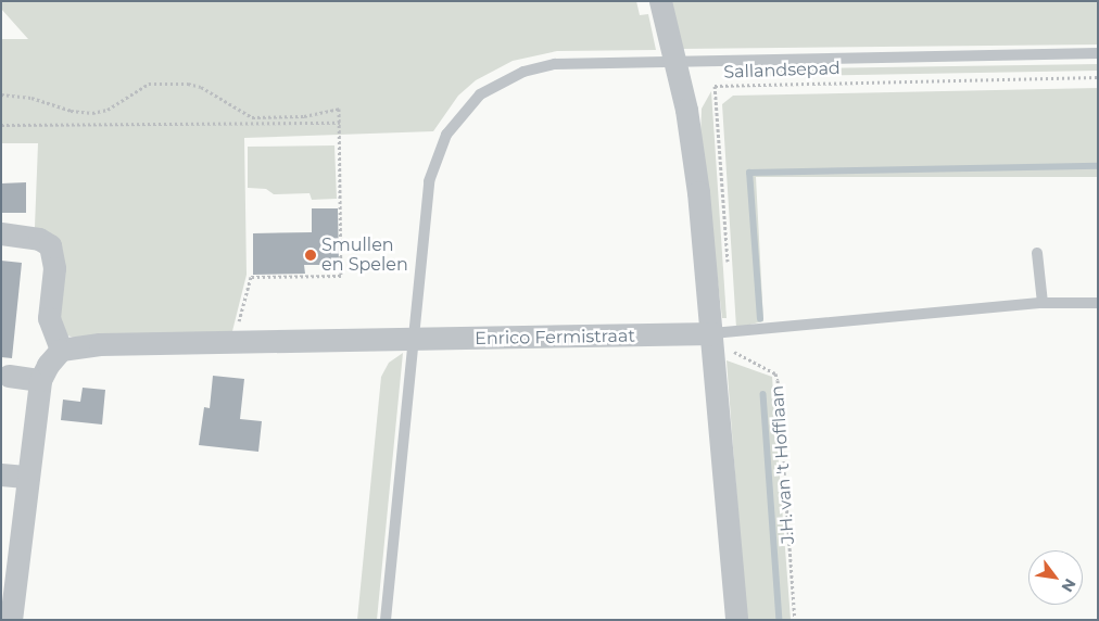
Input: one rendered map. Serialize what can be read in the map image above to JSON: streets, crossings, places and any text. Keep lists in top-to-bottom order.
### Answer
{
  "streets": {
    "street": ["Enrico Fermistraat"],
    "path": ["Sallandsepad", "J.H. van 't Hofflaan"]
  },
  "crossings": [
    ["Enrico Fermistraat", "J.H. van 't Hofflaan"]
  ],
  "places": ["Smullen en Spelen"],
  "north": "bottom right"
}
